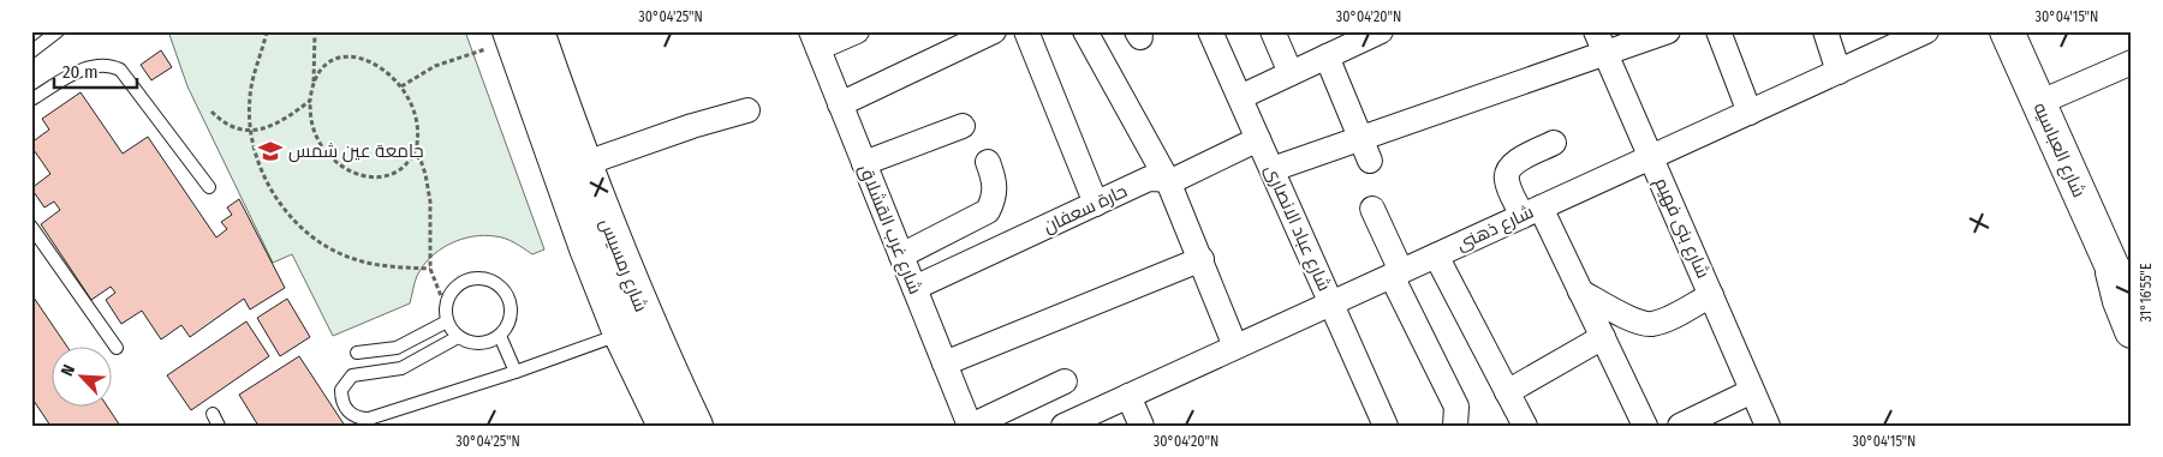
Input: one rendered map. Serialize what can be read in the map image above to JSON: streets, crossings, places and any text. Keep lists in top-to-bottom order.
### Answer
{
  "streets": {
    "main road": ["شارع العباسيه", "شارع رمسيس"],
    "street": [
      "حارة سعفان",
      "شارع عباد الانصارى",
      "شارع ذهنى",
      "شارع بنى فهيم",
      "شارع غرب القشلاق"
    ]
  },
  "crossings": [
    ["حارة سعفان", "شارع عباد الانصارى"],
    ["حارة سعفان", "شارع غرب القشلاق"],
    ["شارع عباد الانصارى", "شارع ذهنى"],
    ["شارع ذهنى", "شارع بنى فهيم"]
  ],
  "places": {
    "school or university": ["جامعة عين شمس"]
  },
  "scale_bar": "20 m",
  "north": "top left",
  "coordinates": [
    "30°04'25\"N",
    "30°04'20\"N",
    "30°04'15\"N",
    "31°16'55\"E"
  ]
}
